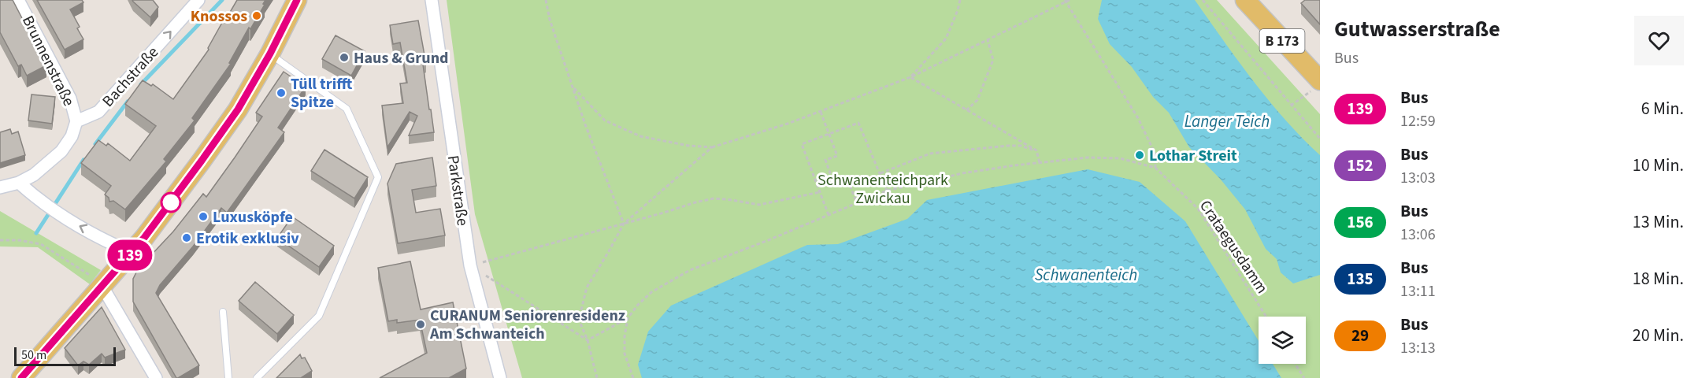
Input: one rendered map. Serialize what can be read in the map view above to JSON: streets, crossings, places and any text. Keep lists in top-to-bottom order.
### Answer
{
  "streets": {
    "main road": ["B 173"],
    "street": ["Brunnenstraße", "Bachstraße", "Parkstraße"],
    "path": ["Crataegusdamm"]
  },
  "crossings": [
    ["Brunnenstraße", "Bachstraße"]
  ],
  "one_way": ["Bachstraße"],
  "water": ["Langer Teich", "Schwanenteich"],
  "parks": ["Schwanenteichpark Zwickau"],
  "places": [
    "Knossos",
    "Haus & Grund",
    "Tüll trifft Spitze",
    "Lothar Streit",
    "Luxusköpfe",
    "Erotik exklusiv",
    "CURANUM Seniorenresidenz Am Schwanteich"
  ],
  "lines": ["bus line 139"],
  "scale_bar": "50 m",
  "page": {
    "on_map": "139",
    "heading": ["Gutwasserstraße", "Bus"],
    "list": [
      {
        "mark": "139",
        "name": "Bus",
        "note": "12:59",
        "value": "6 Min."
      },
      {
        "mark": "152",
        "name": "Bus",
        "note": "13:03",
        "value": "10 Min."
      },
      {
        "mark": "156",
        "name": "Bus",
        "note": "13:06",
        "value": "13 Min."
      },
      {
        "mark": "135",
        "name": "Bus",
        "note": "13:11",
        "value": "18 Min."
      },
      {
        "mark": "29",
        "name": "Bus",
        "note": "13:13",
        "value": "20 Min."
      }
    ],
    "scale": "50 m"
  }
}
